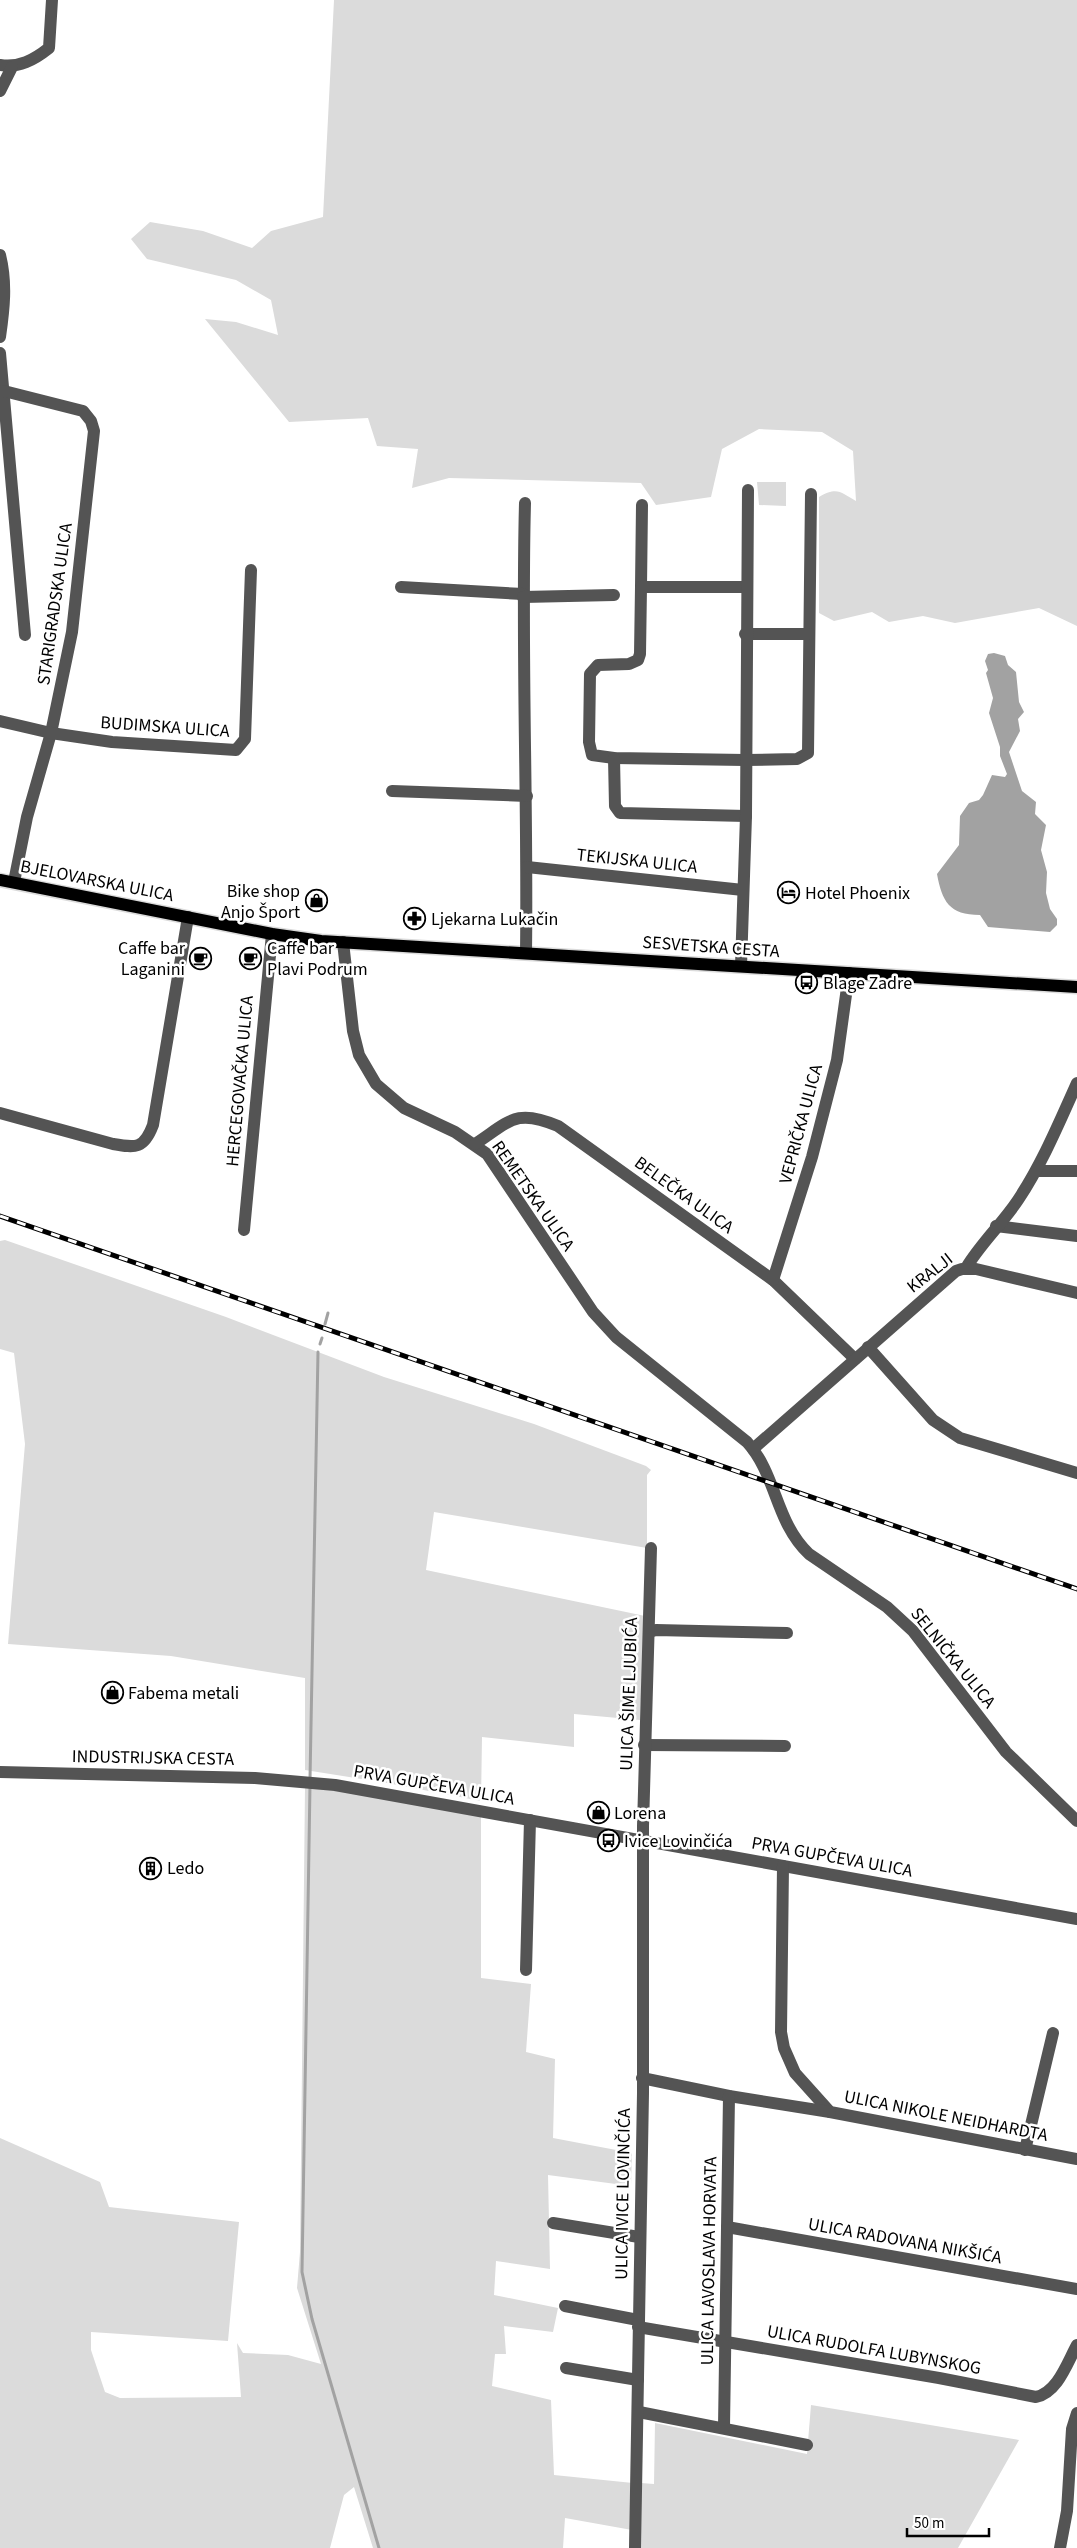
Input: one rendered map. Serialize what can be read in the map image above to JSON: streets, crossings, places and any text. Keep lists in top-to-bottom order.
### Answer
{
  "streets": {
    "main road": ["BJELOVARSKA ULICA", "SESVETSKA CESTA"],
    "street": [
      "STARIGRADSKA ULICA",
      "BUDIMSKA ULICA",
      "TEKIJSKA ULICA",
      "HERCEGOVAČKA ULICA",
      "VEPRIČKA ULICA",
      "BELEČKA ULICA",
      "REMETSKA ULICA",
      "KRALJI",
      "SELNIČKA ULICA",
      "ULICA ŠIME LJUBIĆA",
      "INDUSTRIJSKA CESTA",
      "PRVA GUPČEVA ULICA",
      "ULICA NIKOLE NEIDHARDTA",
      "ULICA IVICE LOVINČIĆA",
      "ULICA RADOVANA NIKŠIĆA",
      "ULICA LAVOSLAVA HORVATA",
      "ULICA RUDOLFA LUBYNSKOG"
    ]
  },
  "crossings": [
    ["STARIGRADSKA ULICA", "BUDIMSKA ULICA"],
    ["STARIGRADSKA ULICA", "BJELOVARSKA ULICA"],
    ["BJELOVARSKA ULICA", "SESVETSKA CESTA"],
    ["BJELOVARSKA ULICA", "HERCEGOVAČKA ULICA"],
    ["BJELOVARSKA ULICA", "REMETSKA ULICA"],
    ["SESVETSKA CESTA", "VEPRIČKA ULICA"],
    ["SESVETSKA CESTA", "REMETSKA ULICA"],
    ["VEPRIČKA ULICA", "BELEČKA ULICA"],
    ["BELEČKA ULICA", "REMETSKA ULICA"],
    ["BELEČKA ULICA", "KRALJI"],
    ["REMETSKA ULICA", "KRALJI"],
    ["REMETSKA ULICA", "SELNIČKA ULICA"],
    ["KRALJI", "SELNIČKA ULICA"],
    ["ULICA ŠIME LJUBIĆA", "PRVA GUPČEVA ULICA"],
    ["ULICA ŠIME LJUBIĆA", "ULICA IVICE LOVINČIĆA"],
    ["INDUSTRIJSKA CESTA", "PRVA GUPČEVA ULICA"],
    ["PRVA GUPČEVA ULICA", "ULICA NIKOLE NEIDHARDTA"],
    ["PRVA GUPČEVA ULICA", "ULICA IVICE LOVINČIĆA"],
    ["ULICA IVICE LOVINČIĆA", "ULICA RUDOLFA LUBYNSKOG"],
    ["ULICA RADOVANA NIKŠIĆA", "ULICA LAVOSLAVA HORVATA"],
    ["ULICA LAVOSLAVA HORVATA", "ULICA RUDOLFA LUBYNSKOG"]
  ],
  "places": {
    "hotel": ["Hotel Phoenix"],
    "shop": ["Bike shop Anjo Šport", "Fabema metali", "Lorena"],
    "pharmacy": ["Ljekarna Lukačin"],
    "cafe": ["Caffe bar Laganini", "Caffe bar Plavi Podrum"],
    "bus stop": ["Blage Zadre", "Ivice Lovinčića"],
    "building": ["Ledo"]
  },
  "scale_bar": "50 m"
}
